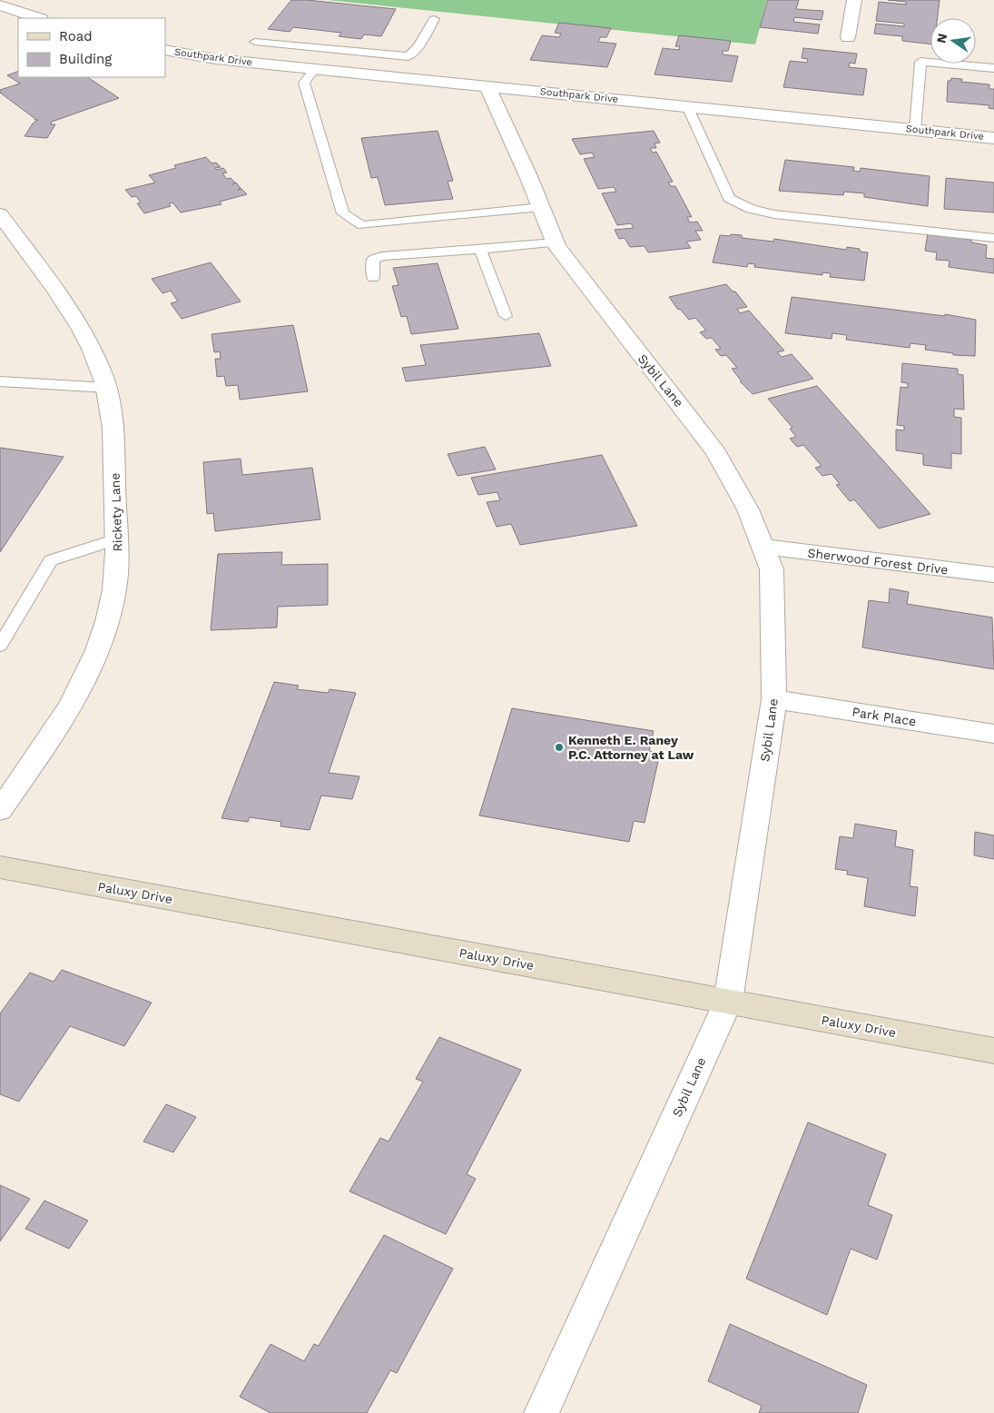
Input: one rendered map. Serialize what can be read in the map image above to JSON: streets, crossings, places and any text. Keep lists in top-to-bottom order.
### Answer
{
  "streets": {
    "main road": ["Paluxy Drive"],
    "street": [
      "Southpark Drive",
      "Sybil Lane",
      "Rickety Lane",
      "Sherwood Forest Drive",
      "Park Place"
    ]
  },
  "crossings": [
    ["Southpark Drive", "Sybil Lane"],
    ["Sybil Lane", "Sherwood Forest Drive"],
    ["Sybil Lane", "Park Place"],
    ["Sybil Lane", "Paluxy Drive"]
  ],
  "places": ["Kenneth E. Raney P.C. Attorney at Law"],
  "legend": ["Road", "Building"],
  "north": "left"
}
